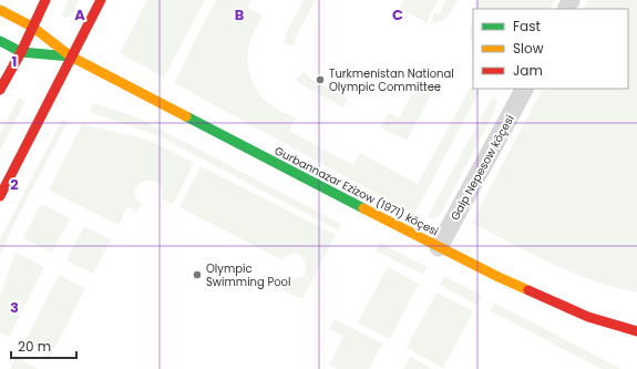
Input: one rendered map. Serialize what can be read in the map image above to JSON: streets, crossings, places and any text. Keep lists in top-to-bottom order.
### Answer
{
  "streets": {
    "street": ["Gaip Nepesow köçesi", "Gurbannazar Ezizow (1971) köçesi"]
  },
  "crossings": [
    ["Gaip Nepesow köçesi", "Gurbannazar Ezizow (1971) köçesi"]
  ],
  "places": ["Turkmenistan National Olympic Committee", "Olympic Swimming Pool"],
  "legend": ["Fast", "Slow", "Jam"],
  "scale_bar": "20 m",
  "grid": {
    "columns": ["A", "B", "C"],
    "rows": ["1", "2", "3"]
  }
}
